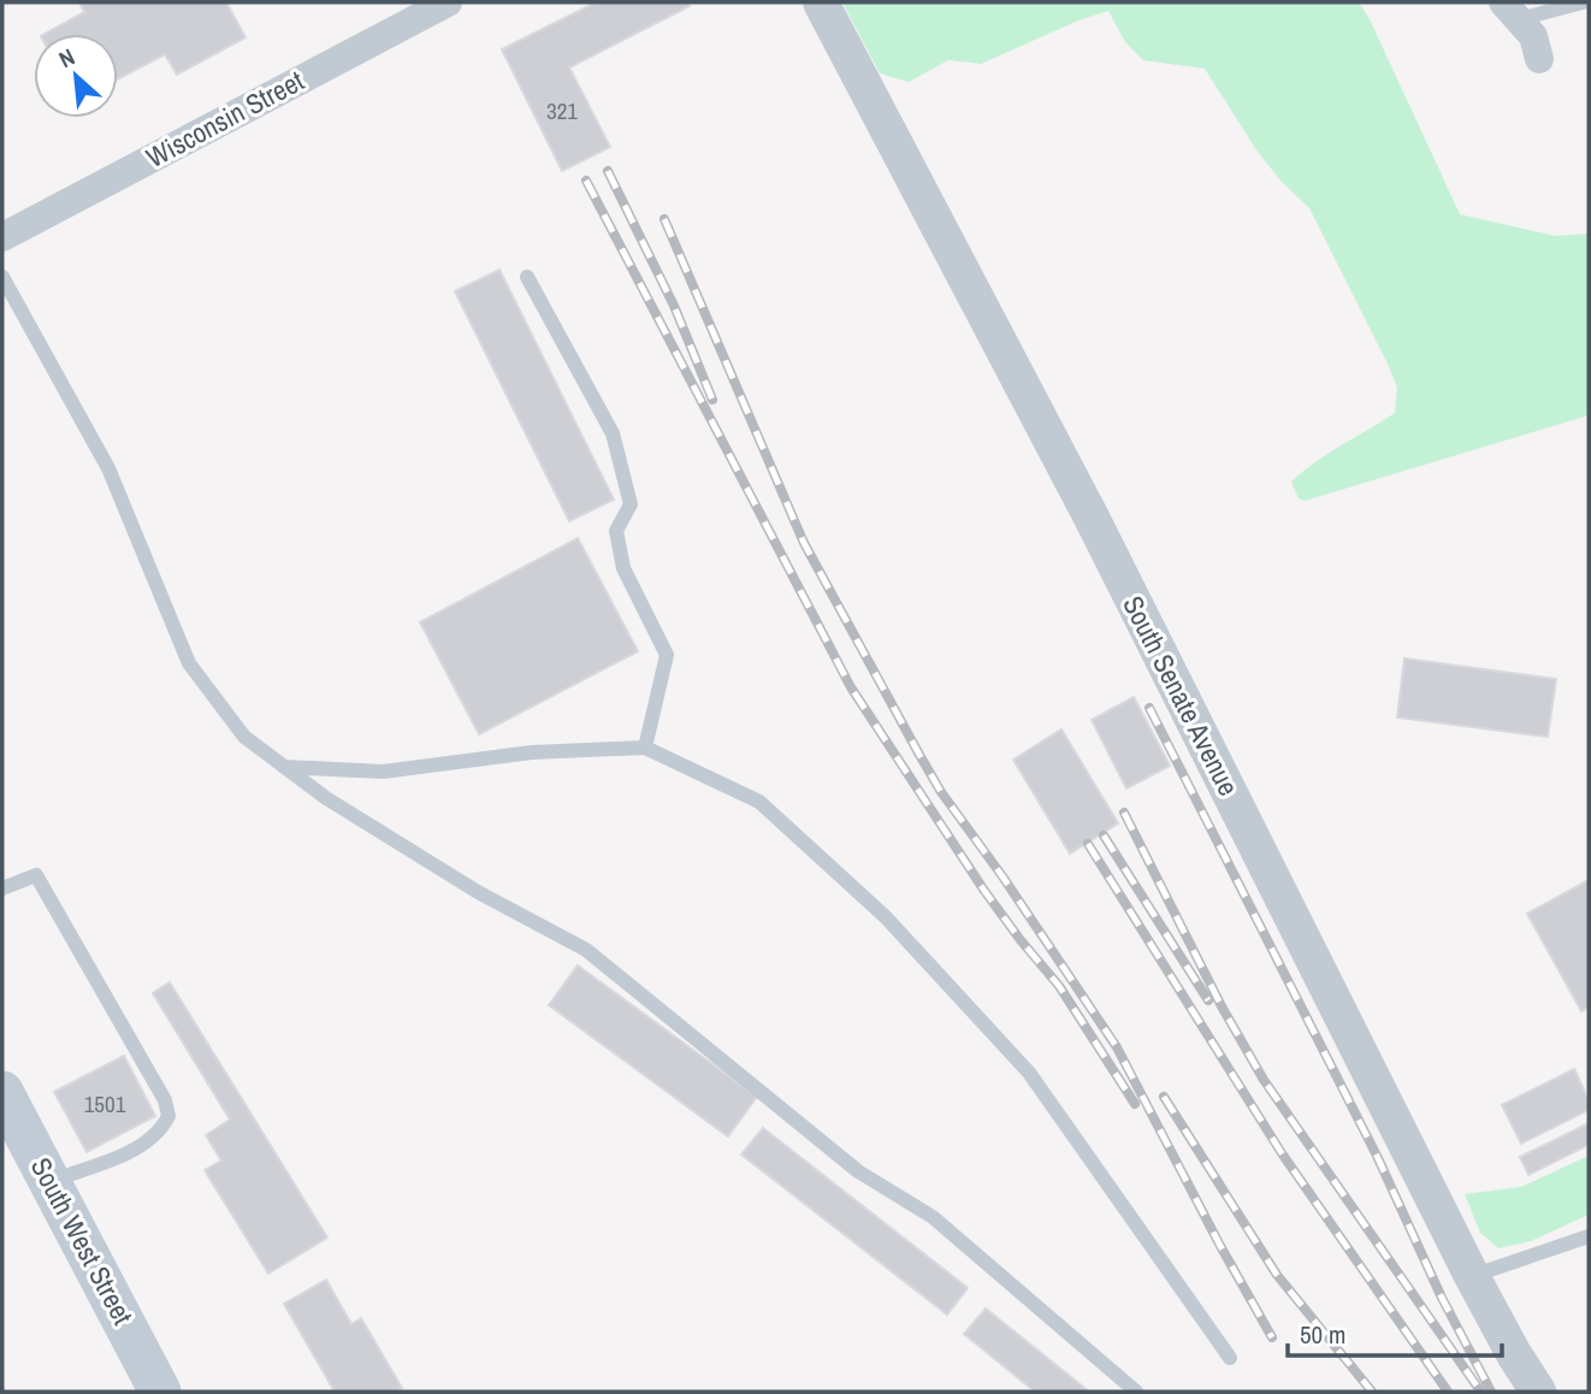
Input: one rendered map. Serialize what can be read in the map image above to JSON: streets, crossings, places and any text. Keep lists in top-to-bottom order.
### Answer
{
  "streets": {
    "main road": ["South West Street"],
    "street": ["Wisconsin Street", "South Senate Avenue"]
  },
  "house_numbers": ["321", "1501"],
  "scale_bar": "50 m",
  "north": "top left"
}
